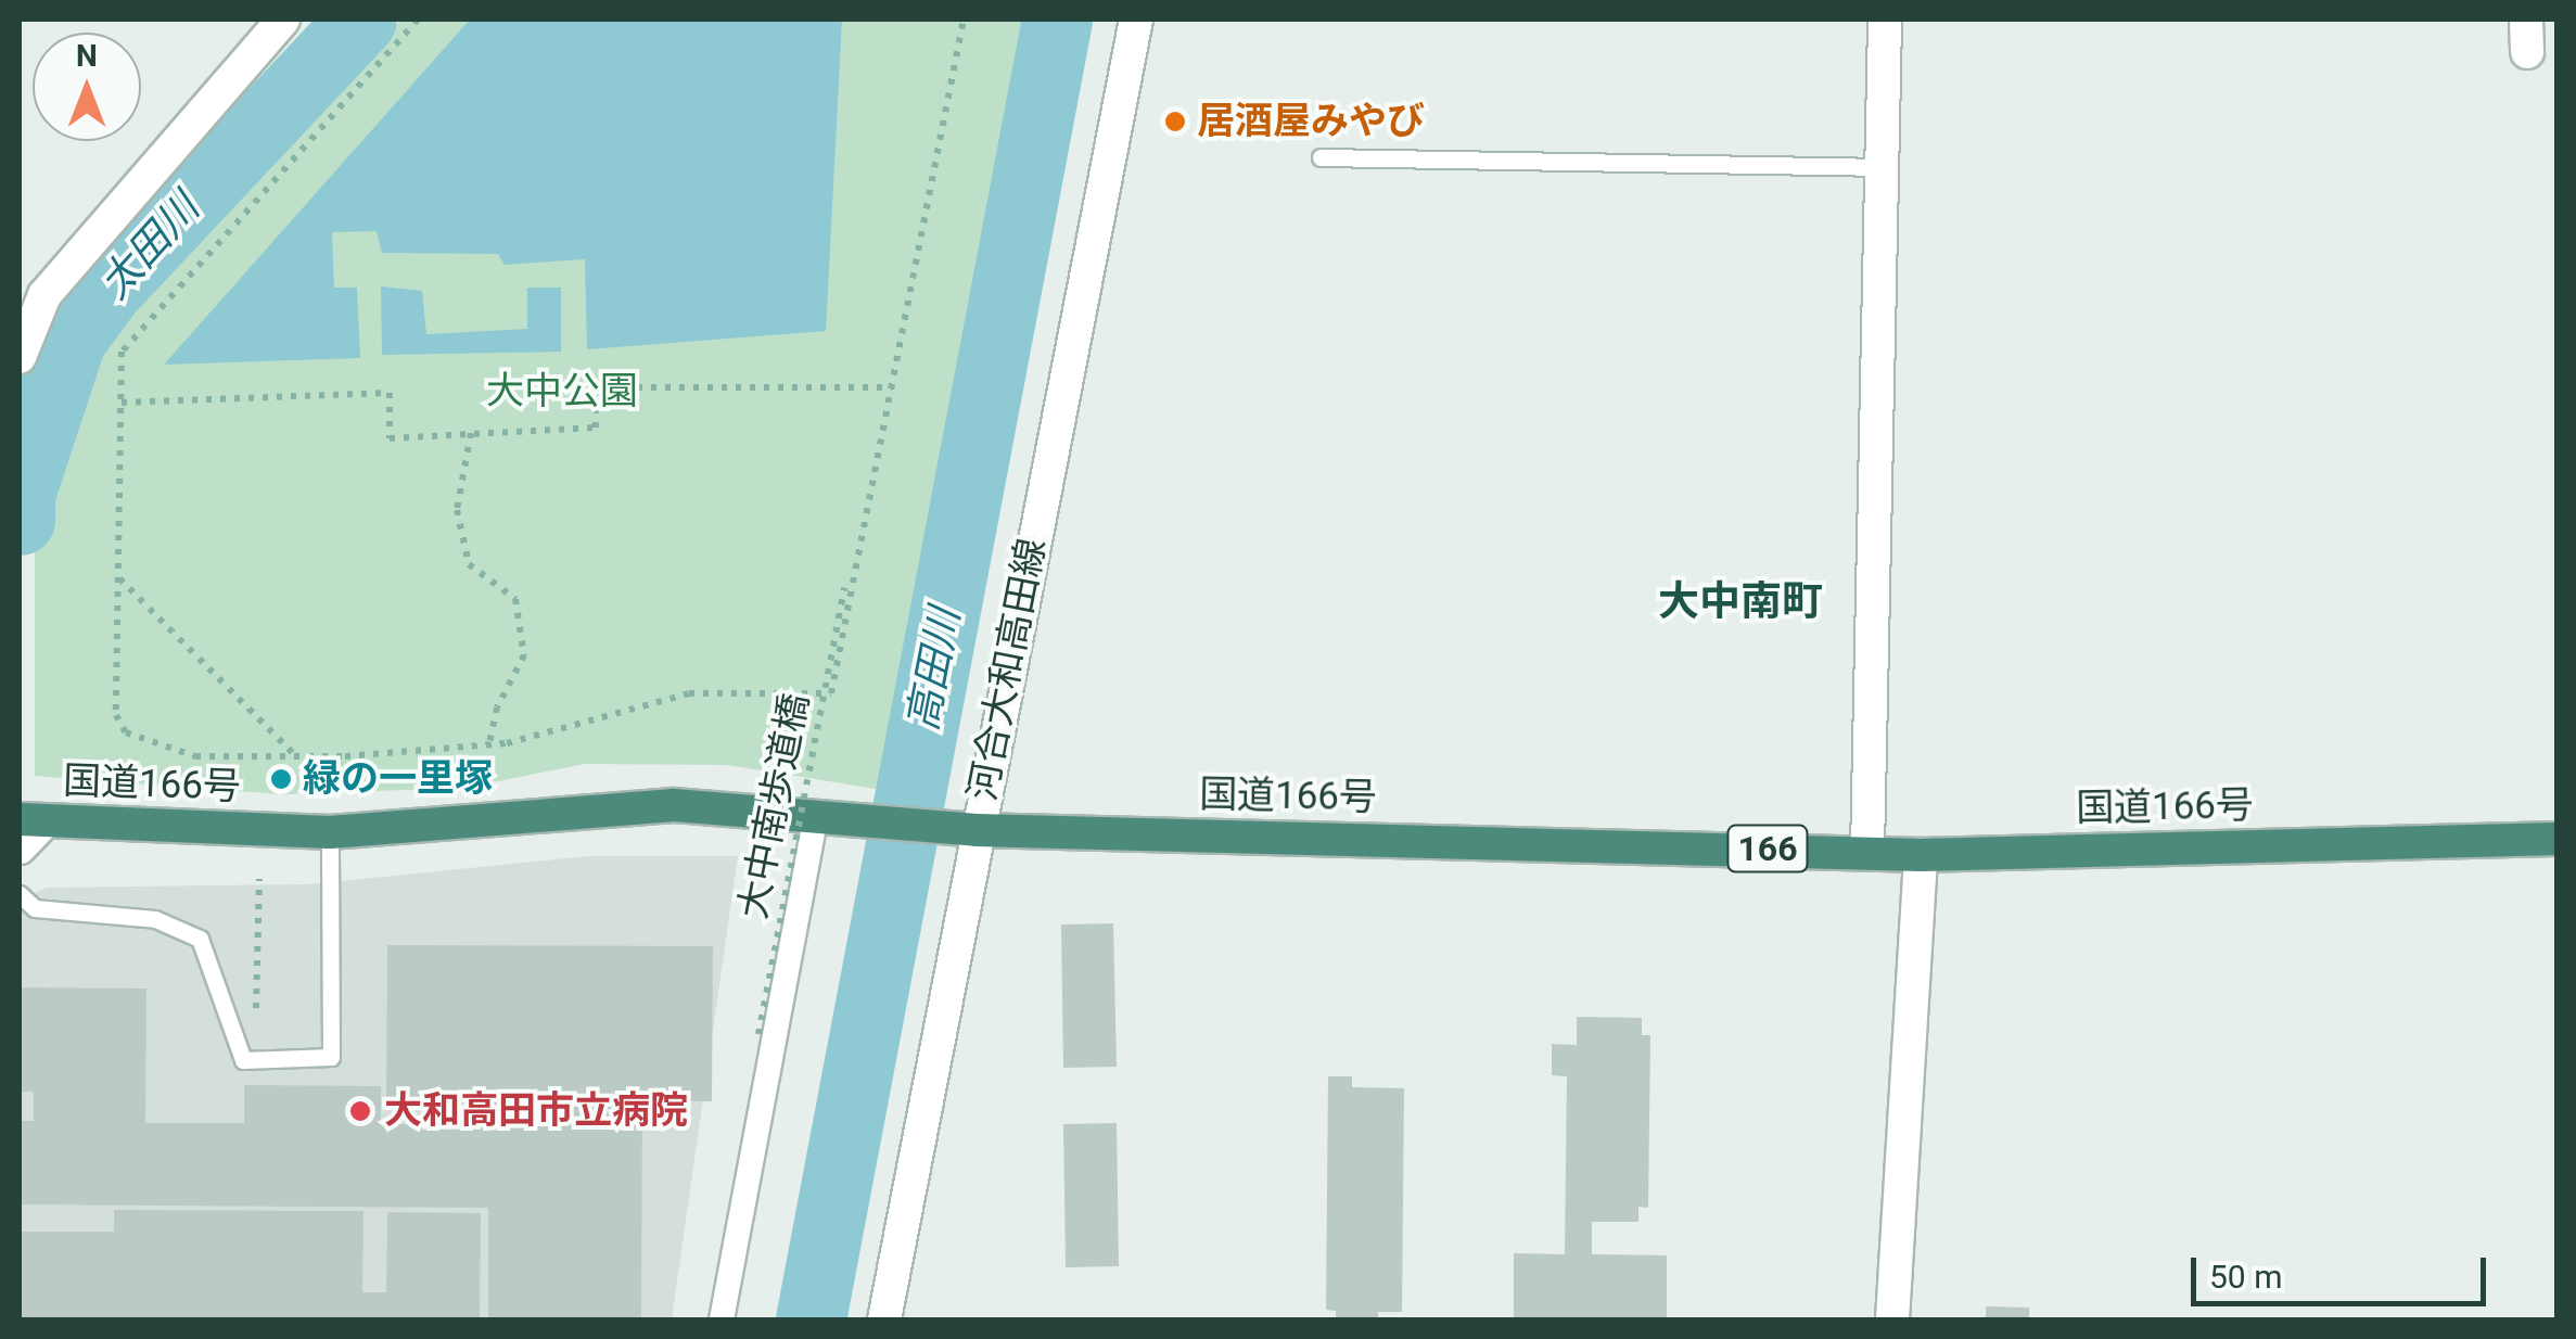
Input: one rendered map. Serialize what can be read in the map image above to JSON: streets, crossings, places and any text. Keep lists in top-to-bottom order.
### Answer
{
  "streets": {
    "highway": ["国道166号", "166"],
    "street": ["河合大和高田線"],
    "path": ["大中南歩道橋"]
  },
  "crossings": [
    ["河合大和高田線", "国道166号"]
  ],
  "districts": ["大中南町"],
  "water": ["太田川", "高田川"],
  "parks": ["大中公園"],
  "places": ["居酒屋みやび", "緑の一里塚", "大和高田市立病院"],
  "scale_bar": "50 m",
  "north": "top"
}
